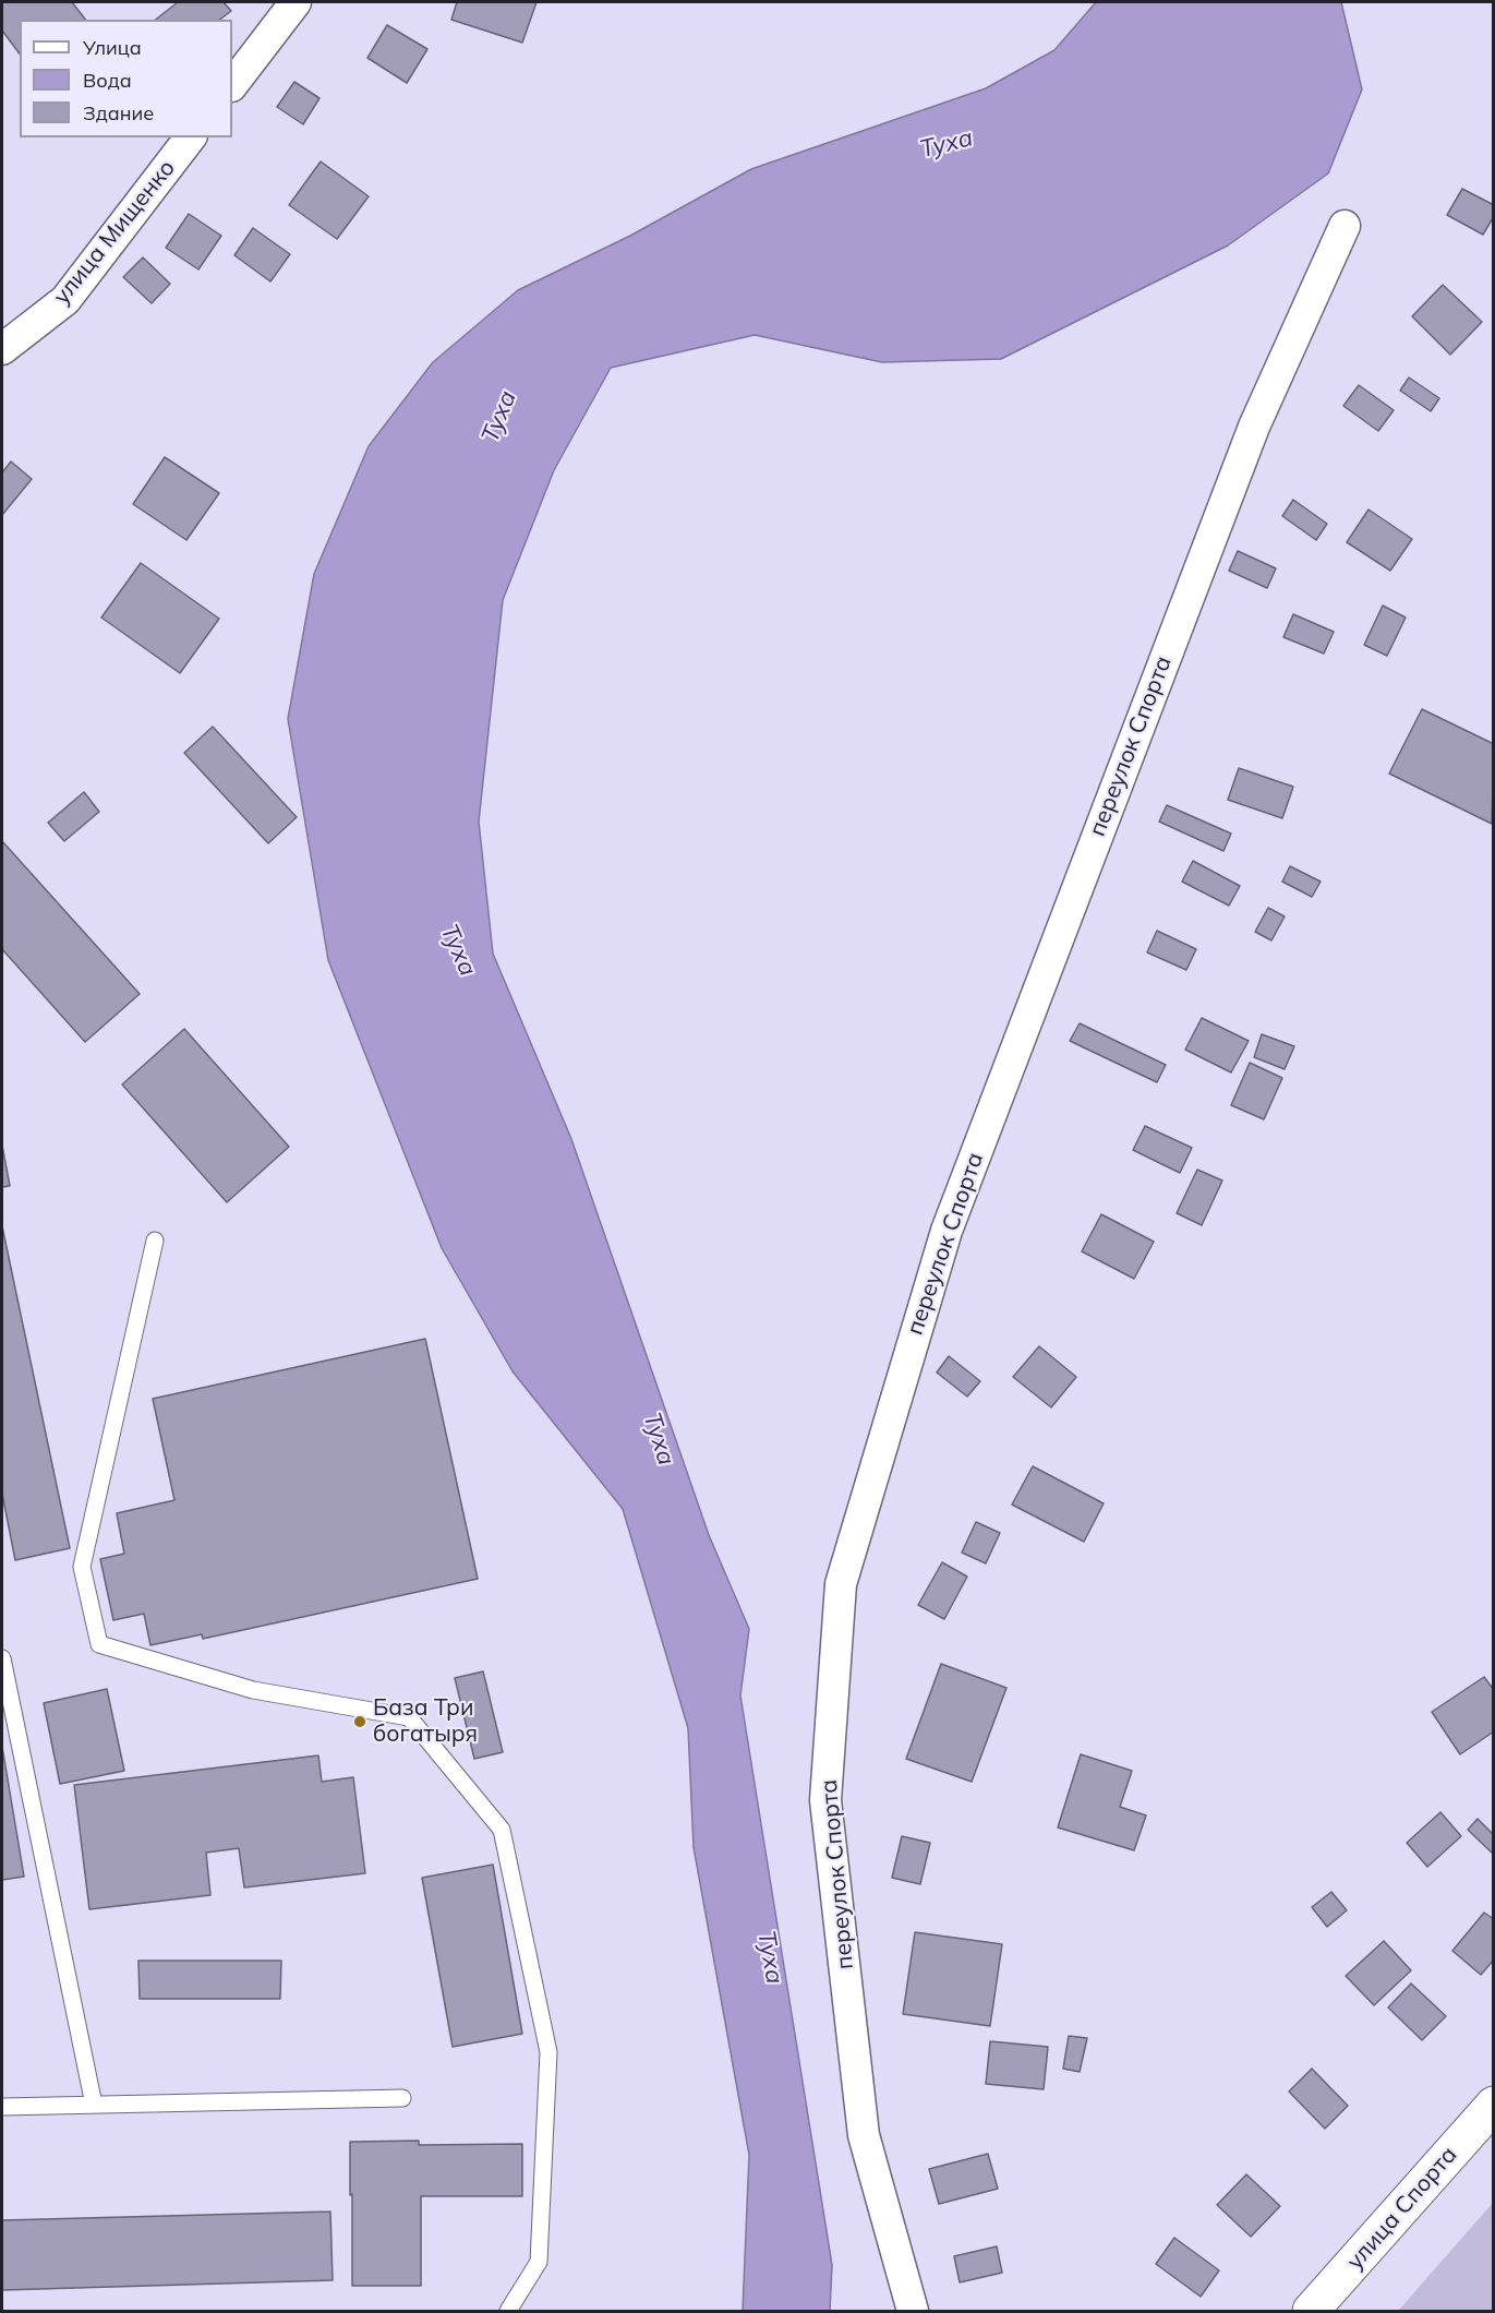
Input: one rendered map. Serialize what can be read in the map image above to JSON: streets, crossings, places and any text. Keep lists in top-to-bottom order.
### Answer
{
  "streets": {
    "street": ["улица Мищенко", "переулок Спорта", "улица Спорта"]
  },
  "water": ["Туха"],
  "places": ["База Три богатыря"],
  "legend": ["Улица", "Вода", "Здание"]
}
